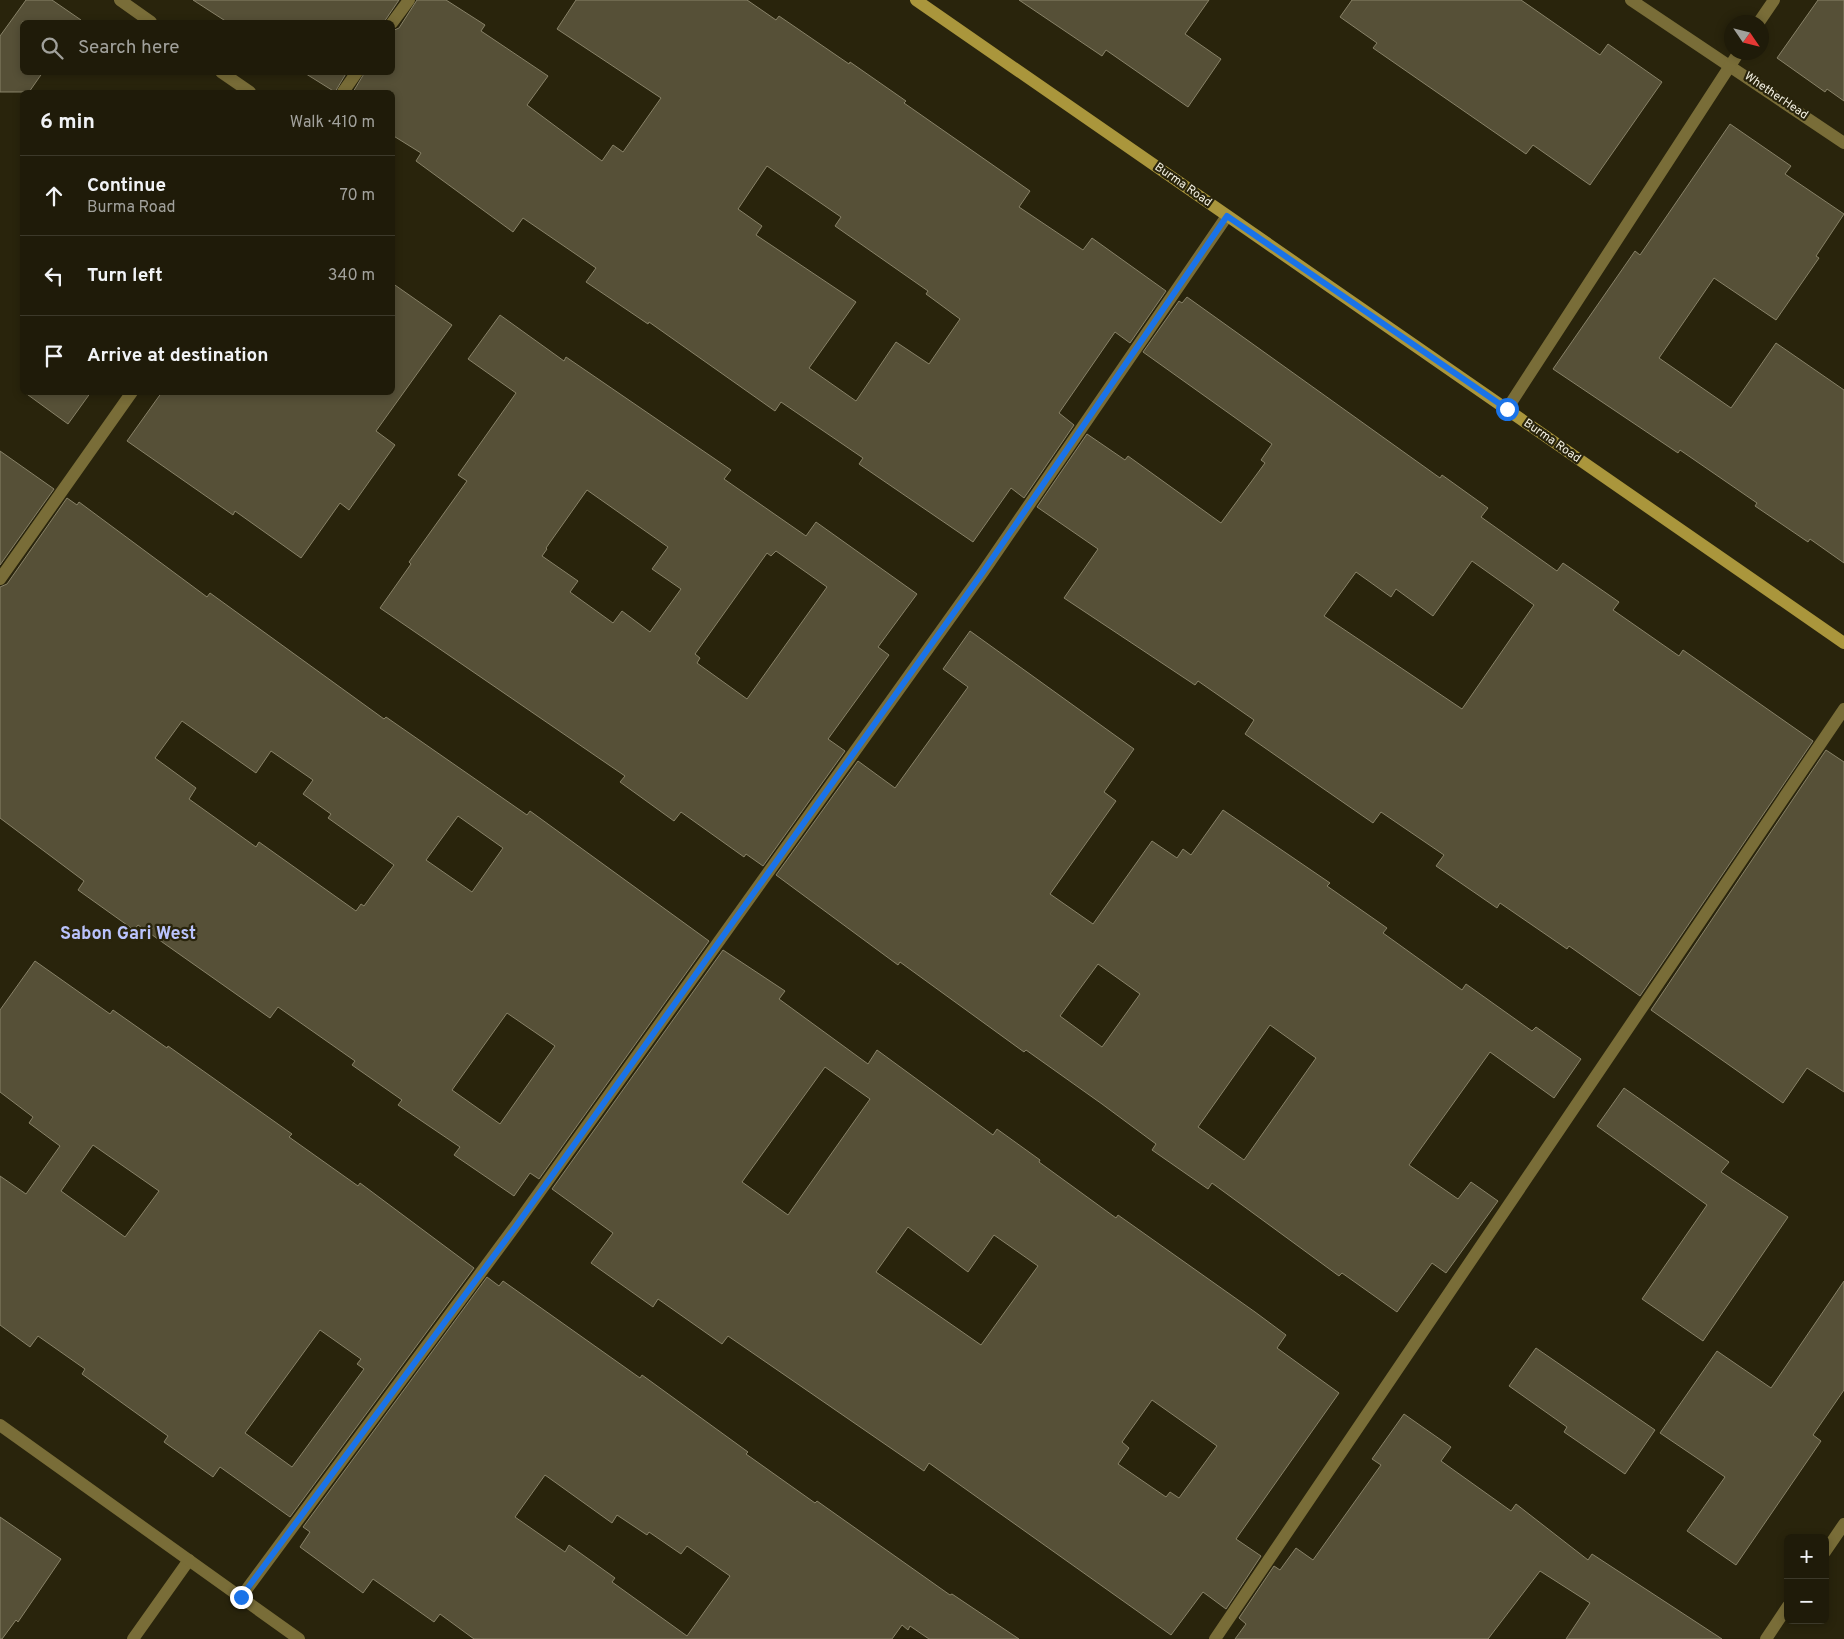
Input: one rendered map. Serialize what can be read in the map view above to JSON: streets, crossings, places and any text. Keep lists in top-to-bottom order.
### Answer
{
  "streets": {
    "street": ["WhetherHead", "Burma Road"]
  },
  "districts": ["Sabon Gari West"],
  "north": "bottom right",
  "page": {
    "search": "Search here",
    "heading": ["6 min", "Walk · 410 m"],
    "list": [
      ["Continue", "Burma Road", "70 m"],
      ["Turn left", "340 m"],
      "Arrive at destination"
    ],
    "map_buttons": ["+", "−"]
  }
}
